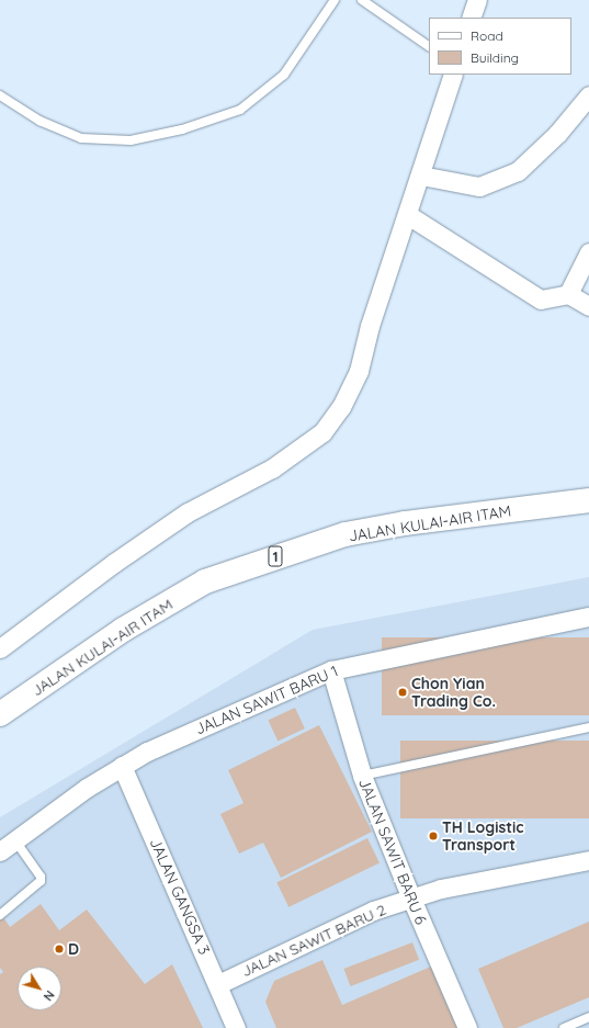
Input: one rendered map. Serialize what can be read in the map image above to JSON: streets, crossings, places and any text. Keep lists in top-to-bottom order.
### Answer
{
  "streets": {
    "highway": ["JALAN KULAI-AIR ITAM", "1"],
    "street": [
      "JALAN SAWIT BARU 1",
      "JALAN SAWIT BARU 6",
      "JALAN GANGSA 3",
      "JALAN SAWIT BARU 2"
    ]
  },
  "crossings": [
    ["JALAN SAWIT BARU 1", "JALAN SAWIT BARU 6"],
    ["JALAN SAWIT BARU 1", "JALAN GANGSA 3"],
    ["JALAN SAWIT BARU 6", "JALAN SAWIT BARU 2"],
    ["JALAN GANGSA 3", "JALAN SAWIT BARU 2"]
  ],
  "places": ["Chon Yian Trading Co.", "TH Logistic Transport", "D"],
  "legend": ["Road", "Building"],
  "north": "bottom right"
}
